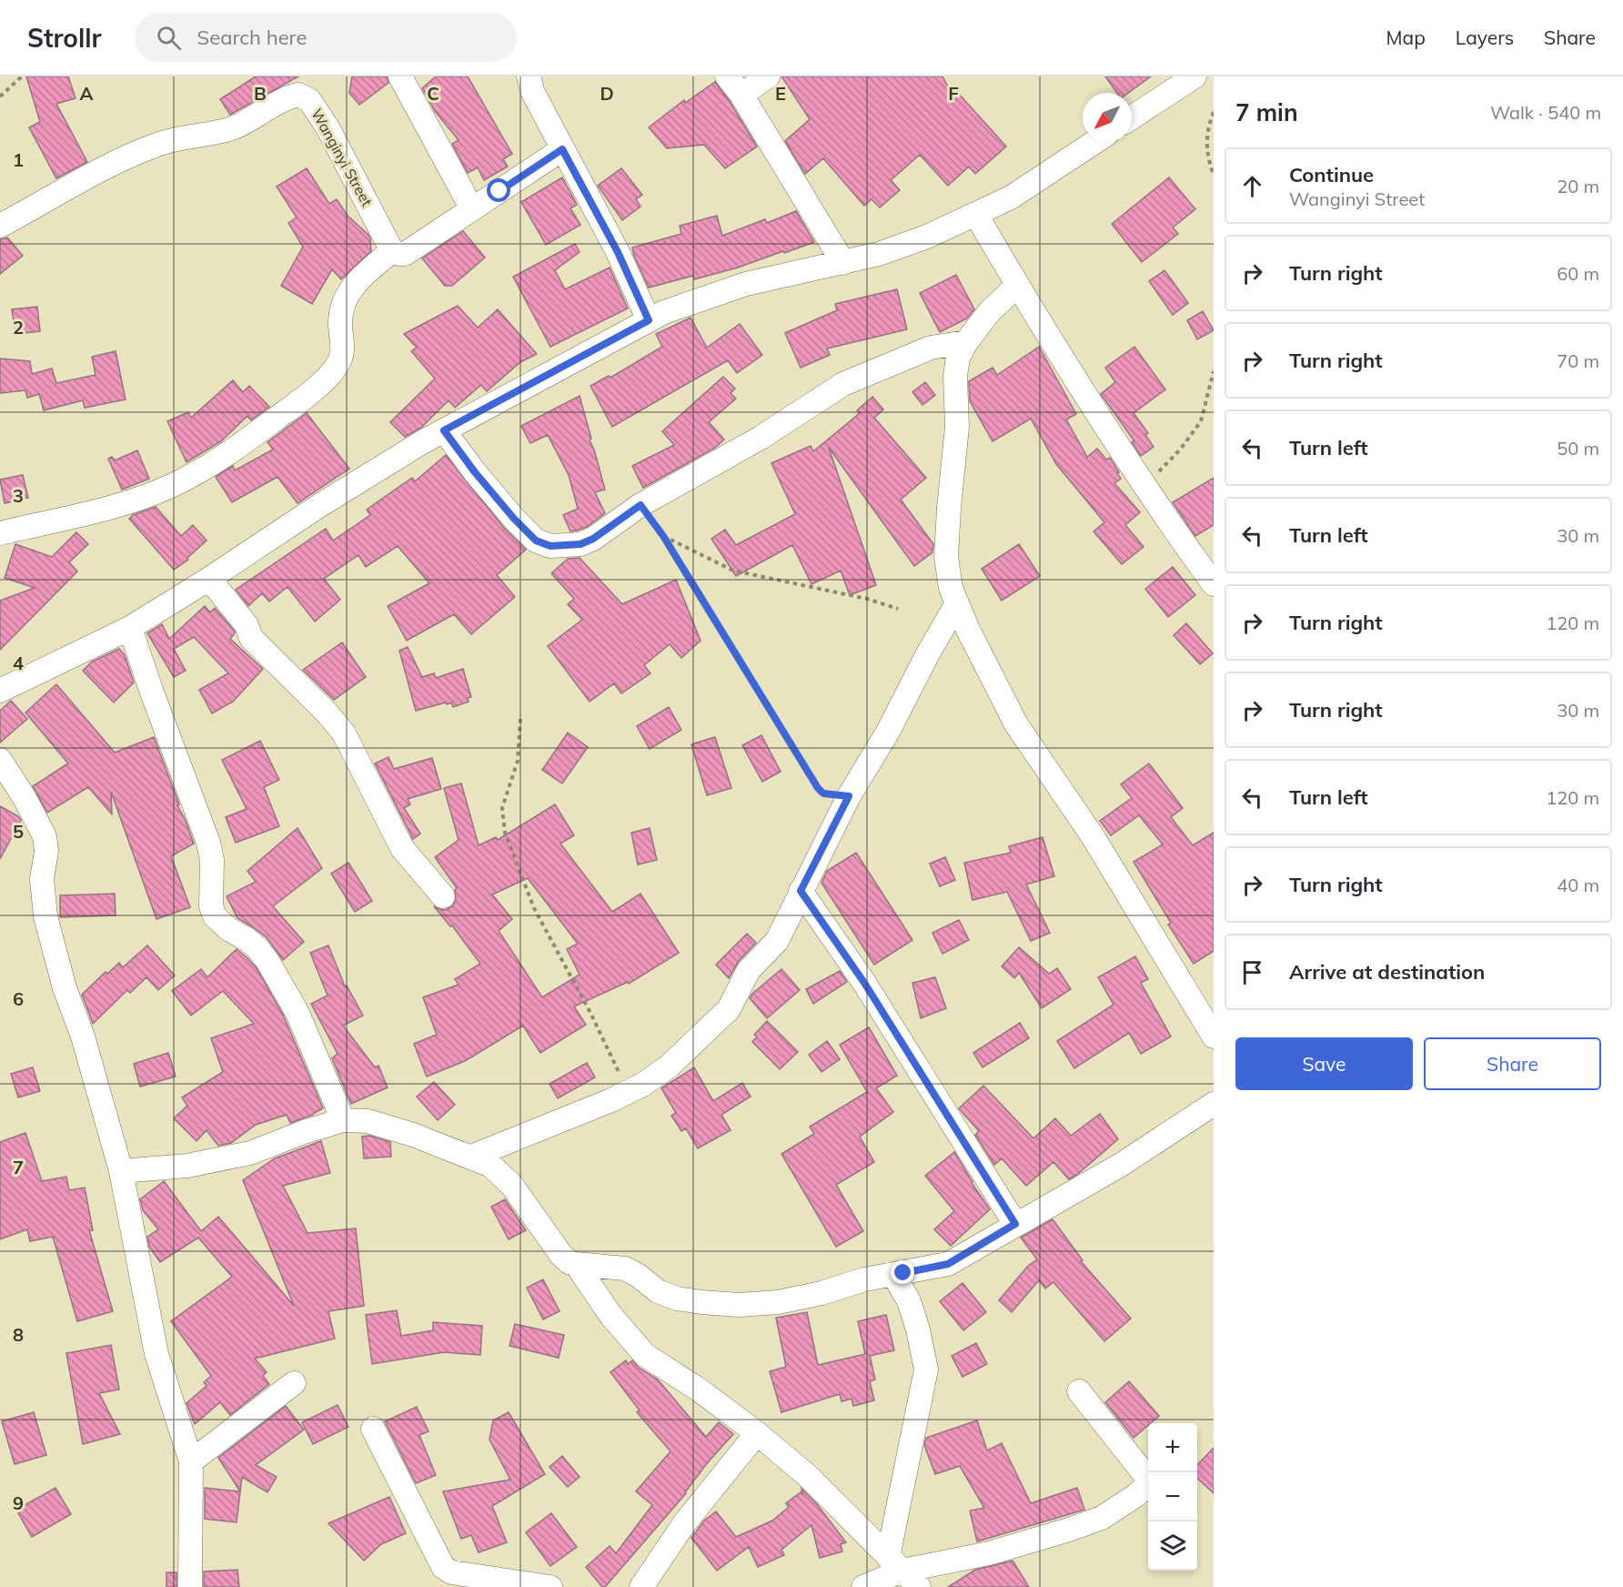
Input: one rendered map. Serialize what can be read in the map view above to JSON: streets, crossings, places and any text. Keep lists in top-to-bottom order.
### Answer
{
  "streets": {
    "street": ["Wanginyi Street"]
  },
  "north": "bottom left",
  "page": {
    "header": "Strollr",
    "search": "Search here",
    "nav": ["Map", "Layers", "Share"],
    "heading": ["7 min", "Walk · 540 m"],
    "list": [
      ["Continue", "Wanginyi Street", "20 m"],
      ["Turn right", "60 m"],
      ["Turn right", "70 m"],
      ["Turn left", "50 m"],
      ["Turn left", "30 m"],
      ["Turn right", "120 m"],
      ["Turn right", "30 m"],
      ["Turn left", "120 m"],
      ["Turn right", "40 m"],
      "Arrive at destination"
    ],
    "buttons": ["Save", "Share"],
    "map_buttons": ["+", "−"]
  },
  "grid": {
    "columns": [
      "A",
      "B",
      "C",
      "D",
      "E",
      "F"
    ],
    "rows": [
      "1",
      "2",
      "3",
      "4",
      "5",
      "6",
      "7",
      "8",
      "9"
    ]
  }
}
